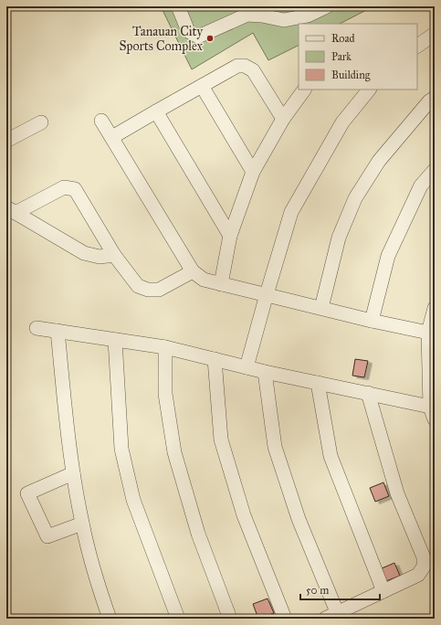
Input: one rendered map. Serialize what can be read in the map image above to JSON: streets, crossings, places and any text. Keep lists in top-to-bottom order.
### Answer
{
  "places": ["Tanauan City Sports Complex"],
  "legend": ["Road", "Park", "Building"],
  "scale_bar": "50 m"
}
